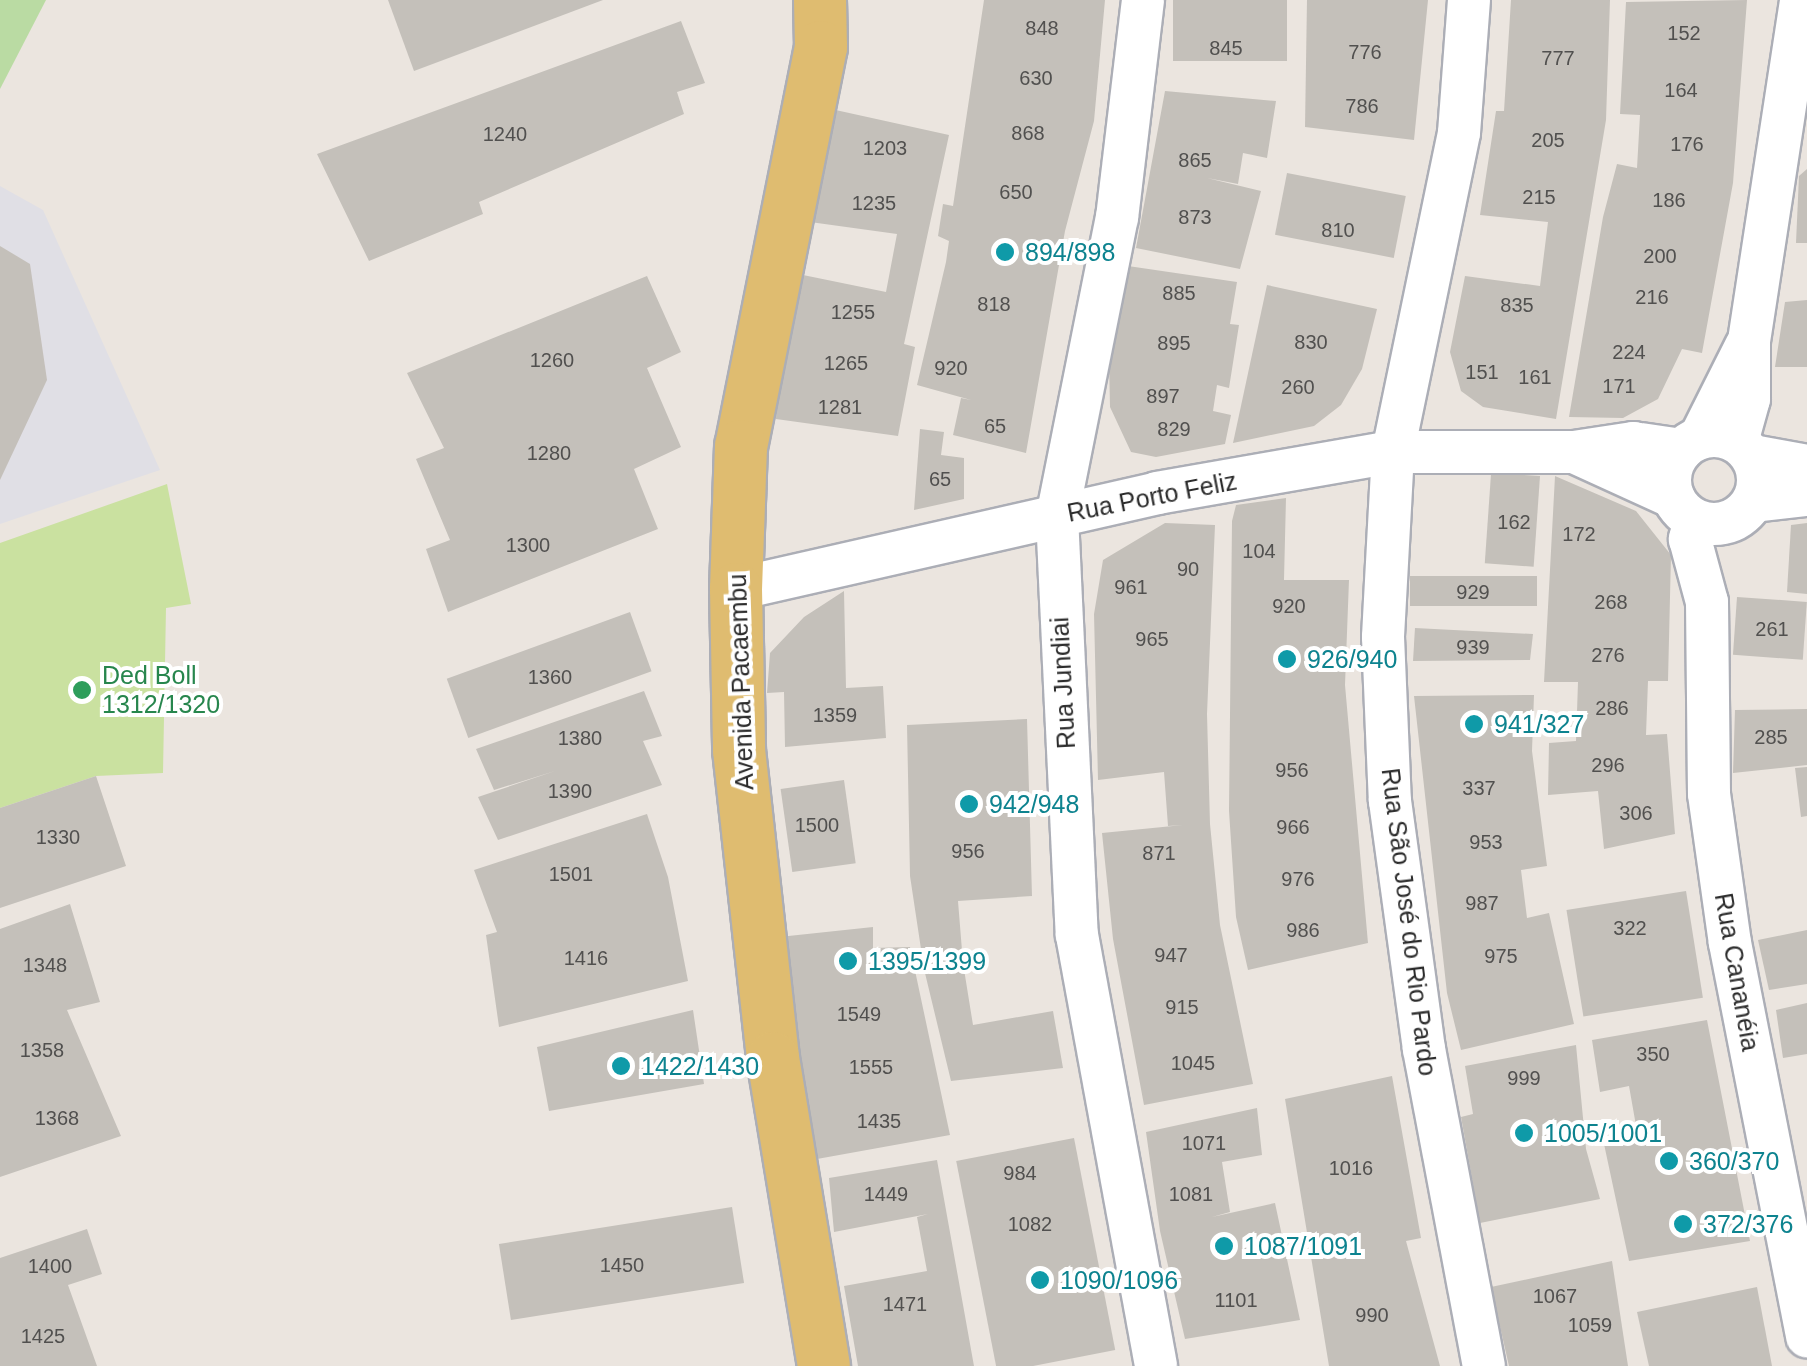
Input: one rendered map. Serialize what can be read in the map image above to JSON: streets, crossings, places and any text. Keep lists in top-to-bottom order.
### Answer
{
  "streets": {
    "main road": ["Avenida Pacaembu"],
    "street": [
      "Rua Porto Feliz",
      "Rua Jundiai",
      "Rua São José do Rio Pardo",
      "Rua Cananéia"
    ]
  },
  "crossings": [
    ["Rua Porto Feliz", "Avenida Pacaembu"],
    ["Rua Porto Feliz", "Rua Jundiai"],
    ["Rua Porto Feliz", "Rua São José do Rio Pardo"],
    ["Rua Porto Feliz", "Rua Cananéia"]
  ],
  "places": [
    "894/898",
    "926/940",
    "Ded Boll 1312/1320",
    "941/327",
    "942/948",
    "1395/1399",
    "1422/1430",
    "1005/1001",
    "360/370",
    "372/376",
    "1087/1091",
    "1090/1096"
  ],
  "house_numbers": [
    "848",
    "152",
    "845",
    "776",
    "777",
    "630",
    "164",
    "786",
    "868",
    "1240",
    "205",
    "176",
    "1203",
    "865",
    "650",
    "215",
    "186",
    "1235",
    "873",
    "810",
    "200",
    "885",
    "216",
    "818",
    "835",
    "1255",
    "830",
    "895",
    "224",
    "1260",
    "1265",
    "920",
    "151",
    "161",
    "171",
    "260",
    "897",
    "1281",
    "65",
    "829",
    "1280",
    "65",
    "162",
    "172",
    "1300",
    "104",
    "90",
    "961",
    "929",
    "268",
    "920",
    "261",
    "965",
    "939",
    "276",
    "1360",
    "286",
    "1359",
    "285",
    "1380",
    "296",
    "956",
    "337",
    "1390",
    "306",
    "1500",
    "966",
    "1330",
    "953",
    "956",
    "871",
    "1501",
    "976",
    "987",
    "322",
    "986",
    "947",
    "975",
    "1416",
    "1348",
    "915",
    "1549",
    "1358",
    "350",
    "1045",
    "1555",
    "999",
    "1368",
    "1435",
    "1071",
    "1016",
    "984",
    "1449",
    "1081",
    "1082",
    "1450",
    "1400",
    "1067",
    "1101",
    "1471",
    "990",
    "1059",
    "1425"
  ]
}
